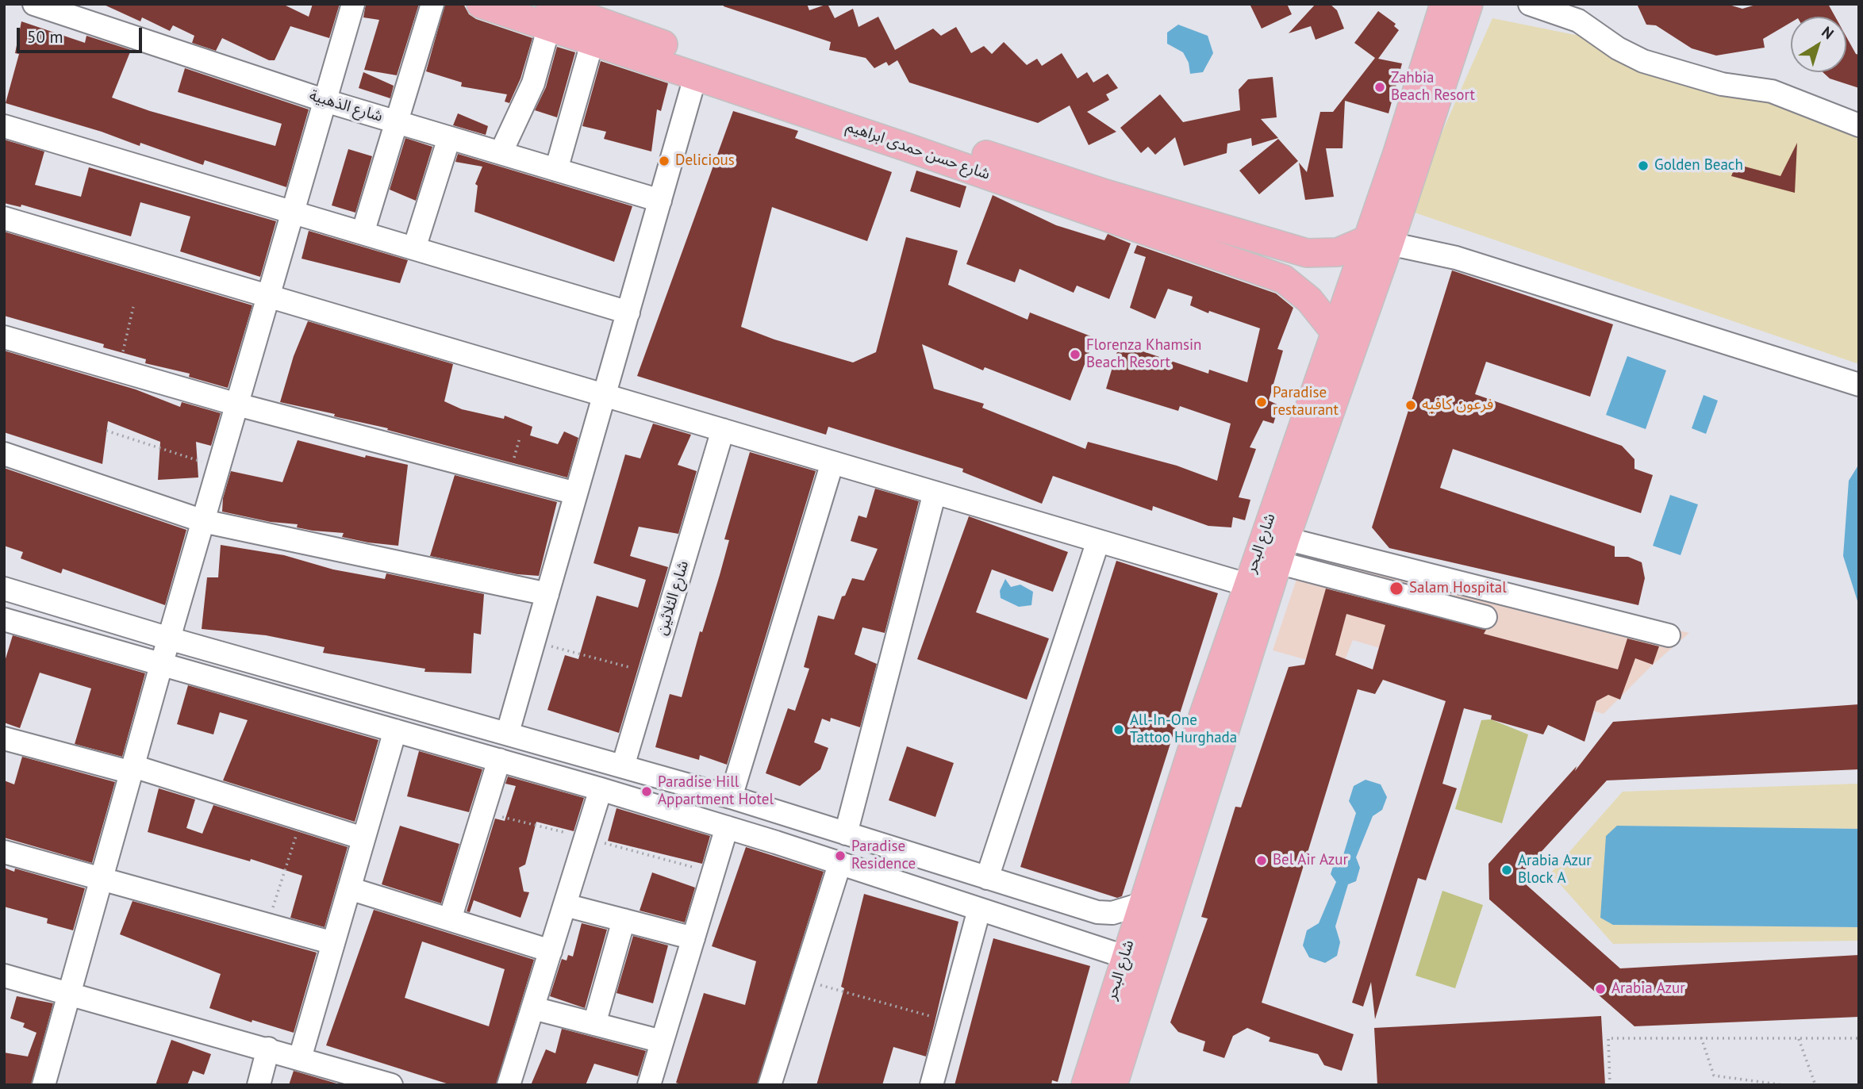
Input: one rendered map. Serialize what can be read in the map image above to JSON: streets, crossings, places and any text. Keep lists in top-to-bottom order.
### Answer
{
  "streets": {
    "main road": ["شارع حسن حمدى ابراهيم", "شارع البحر"],
    "street": ["شارع الذهبية", "شارع الثلاثين"]
  },
  "crossings": [
    ["شارع حسن حمدى ابراهيم", "شارع البحر"]
  ],
  "places": [
    "Zahbia Beach Resort",
    "Delicious",
    "Golden Beach",
    "Florenza Khamsin Beach Resort",
    "Paradise restaurant",
    "فرعون كافيه",
    "Salam Hospital",
    "All-In-One Tattoo Hurghada",
    "Paradise Hill Appartment Hotel",
    "Paradise Residence",
    "Bel Air Azur",
    "Arabia Azur Block A",
    "Arabia Azur"
  ],
  "scale_bar": "50 m",
  "north": "top right"
}
